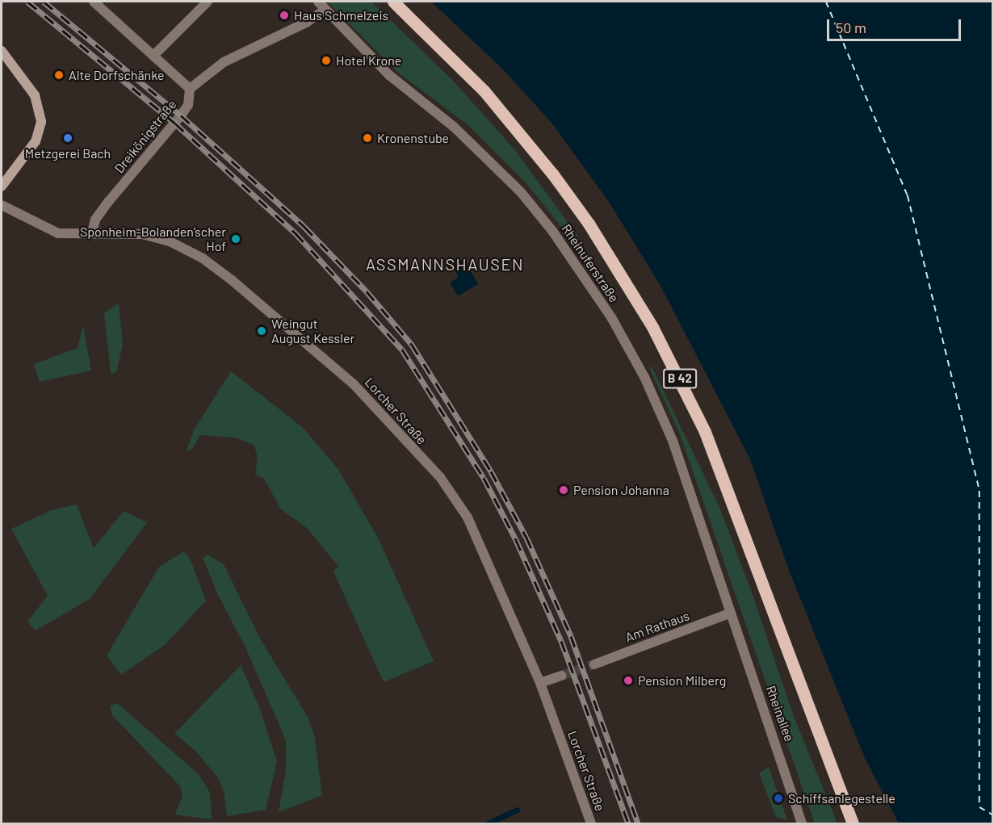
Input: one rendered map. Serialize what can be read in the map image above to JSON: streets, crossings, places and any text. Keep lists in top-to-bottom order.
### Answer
{
  "streets": {
    "main road": ["B 42"],
    "street": [
      "Dreikönigstraße",
      "Rheinuferstraße",
      "Lorcher Straße",
      "Am Rathaus",
      "Rheinallee"
    ]
  },
  "crossings": [
    ["Dreikönigstraße", "Lorcher Straße"],
    ["Rheinuferstraße", "Am Rathaus"],
    ["Rheinuferstraße", "Rheinallee"],
    ["Am Rathaus", "Rheinallee"]
  ],
  "districts": ["ASSMANNSHAUSEN"],
  "places": [
    "Haus Schmelzeis",
    "Hotel Krone",
    "Alte Dorfschänke",
    "Metzgerei Bach",
    "Kronenstube",
    "Sponheim-Bolanden’scher Hof",
    "Weingut August Kessler",
    "Pension Johanna",
    "Pension Milberg",
    "Schiffsanlegestelle"
  ],
  "scale_bar": "50 m"
}
